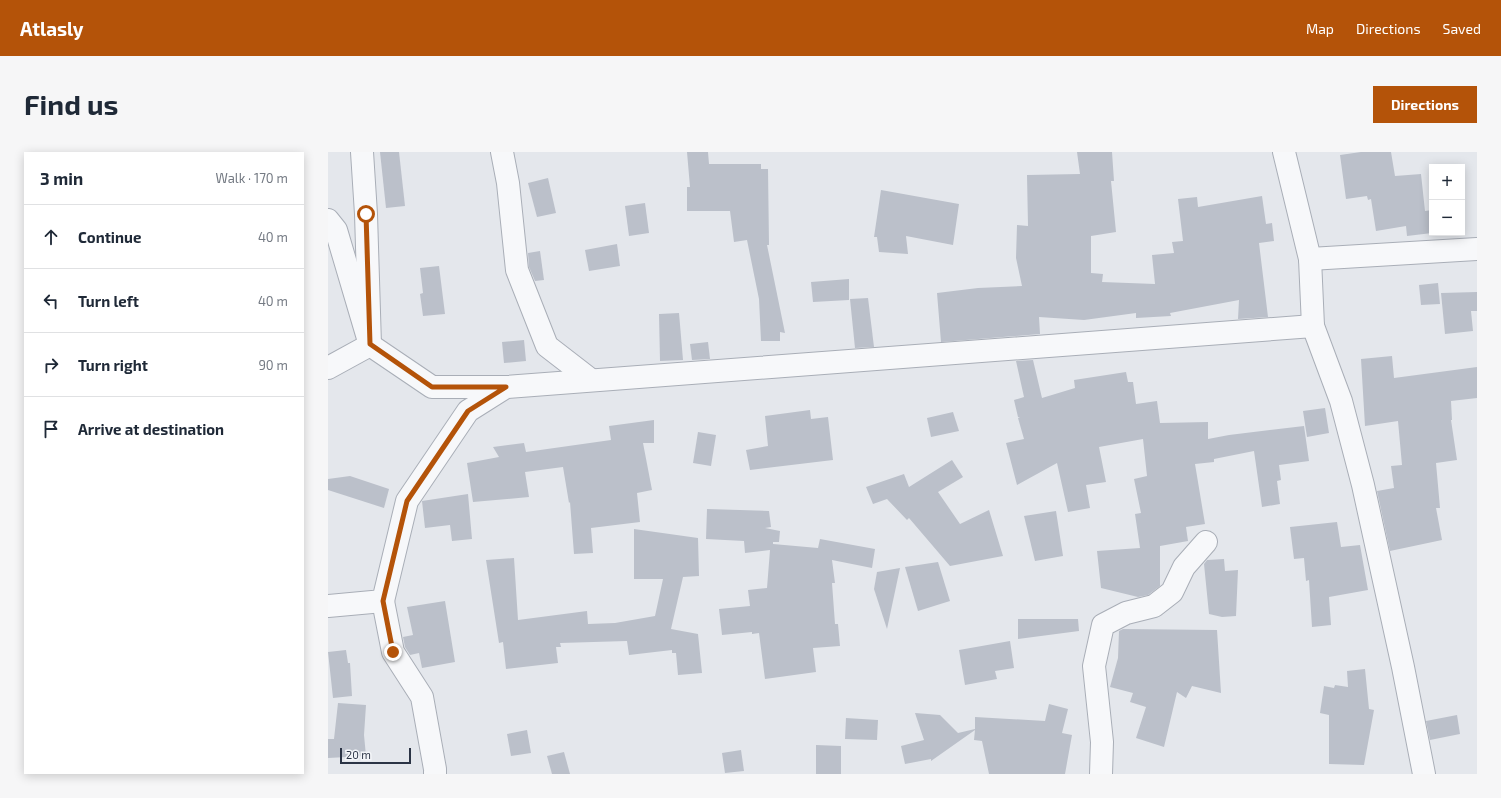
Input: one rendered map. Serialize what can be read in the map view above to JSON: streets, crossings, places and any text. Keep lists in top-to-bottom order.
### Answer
{
  "scale_bar": "20 m",
  "page": {
    "header": "Atlasly",
    "nav": ["Map", "Directions", "Saved"],
    "buttons": "Directions",
    "title": "Find us",
    "heading": ["3 min", "Walk · 170 m"],
    "map_buttons": ["+", "−"],
    "list": [
      ["Continue", "40 m"],
      ["Turn left", "40 m"],
      ["Turn right", "90 m"],
      "Arrive at destination"
    ],
    "scale": "20 m"
  }
}
